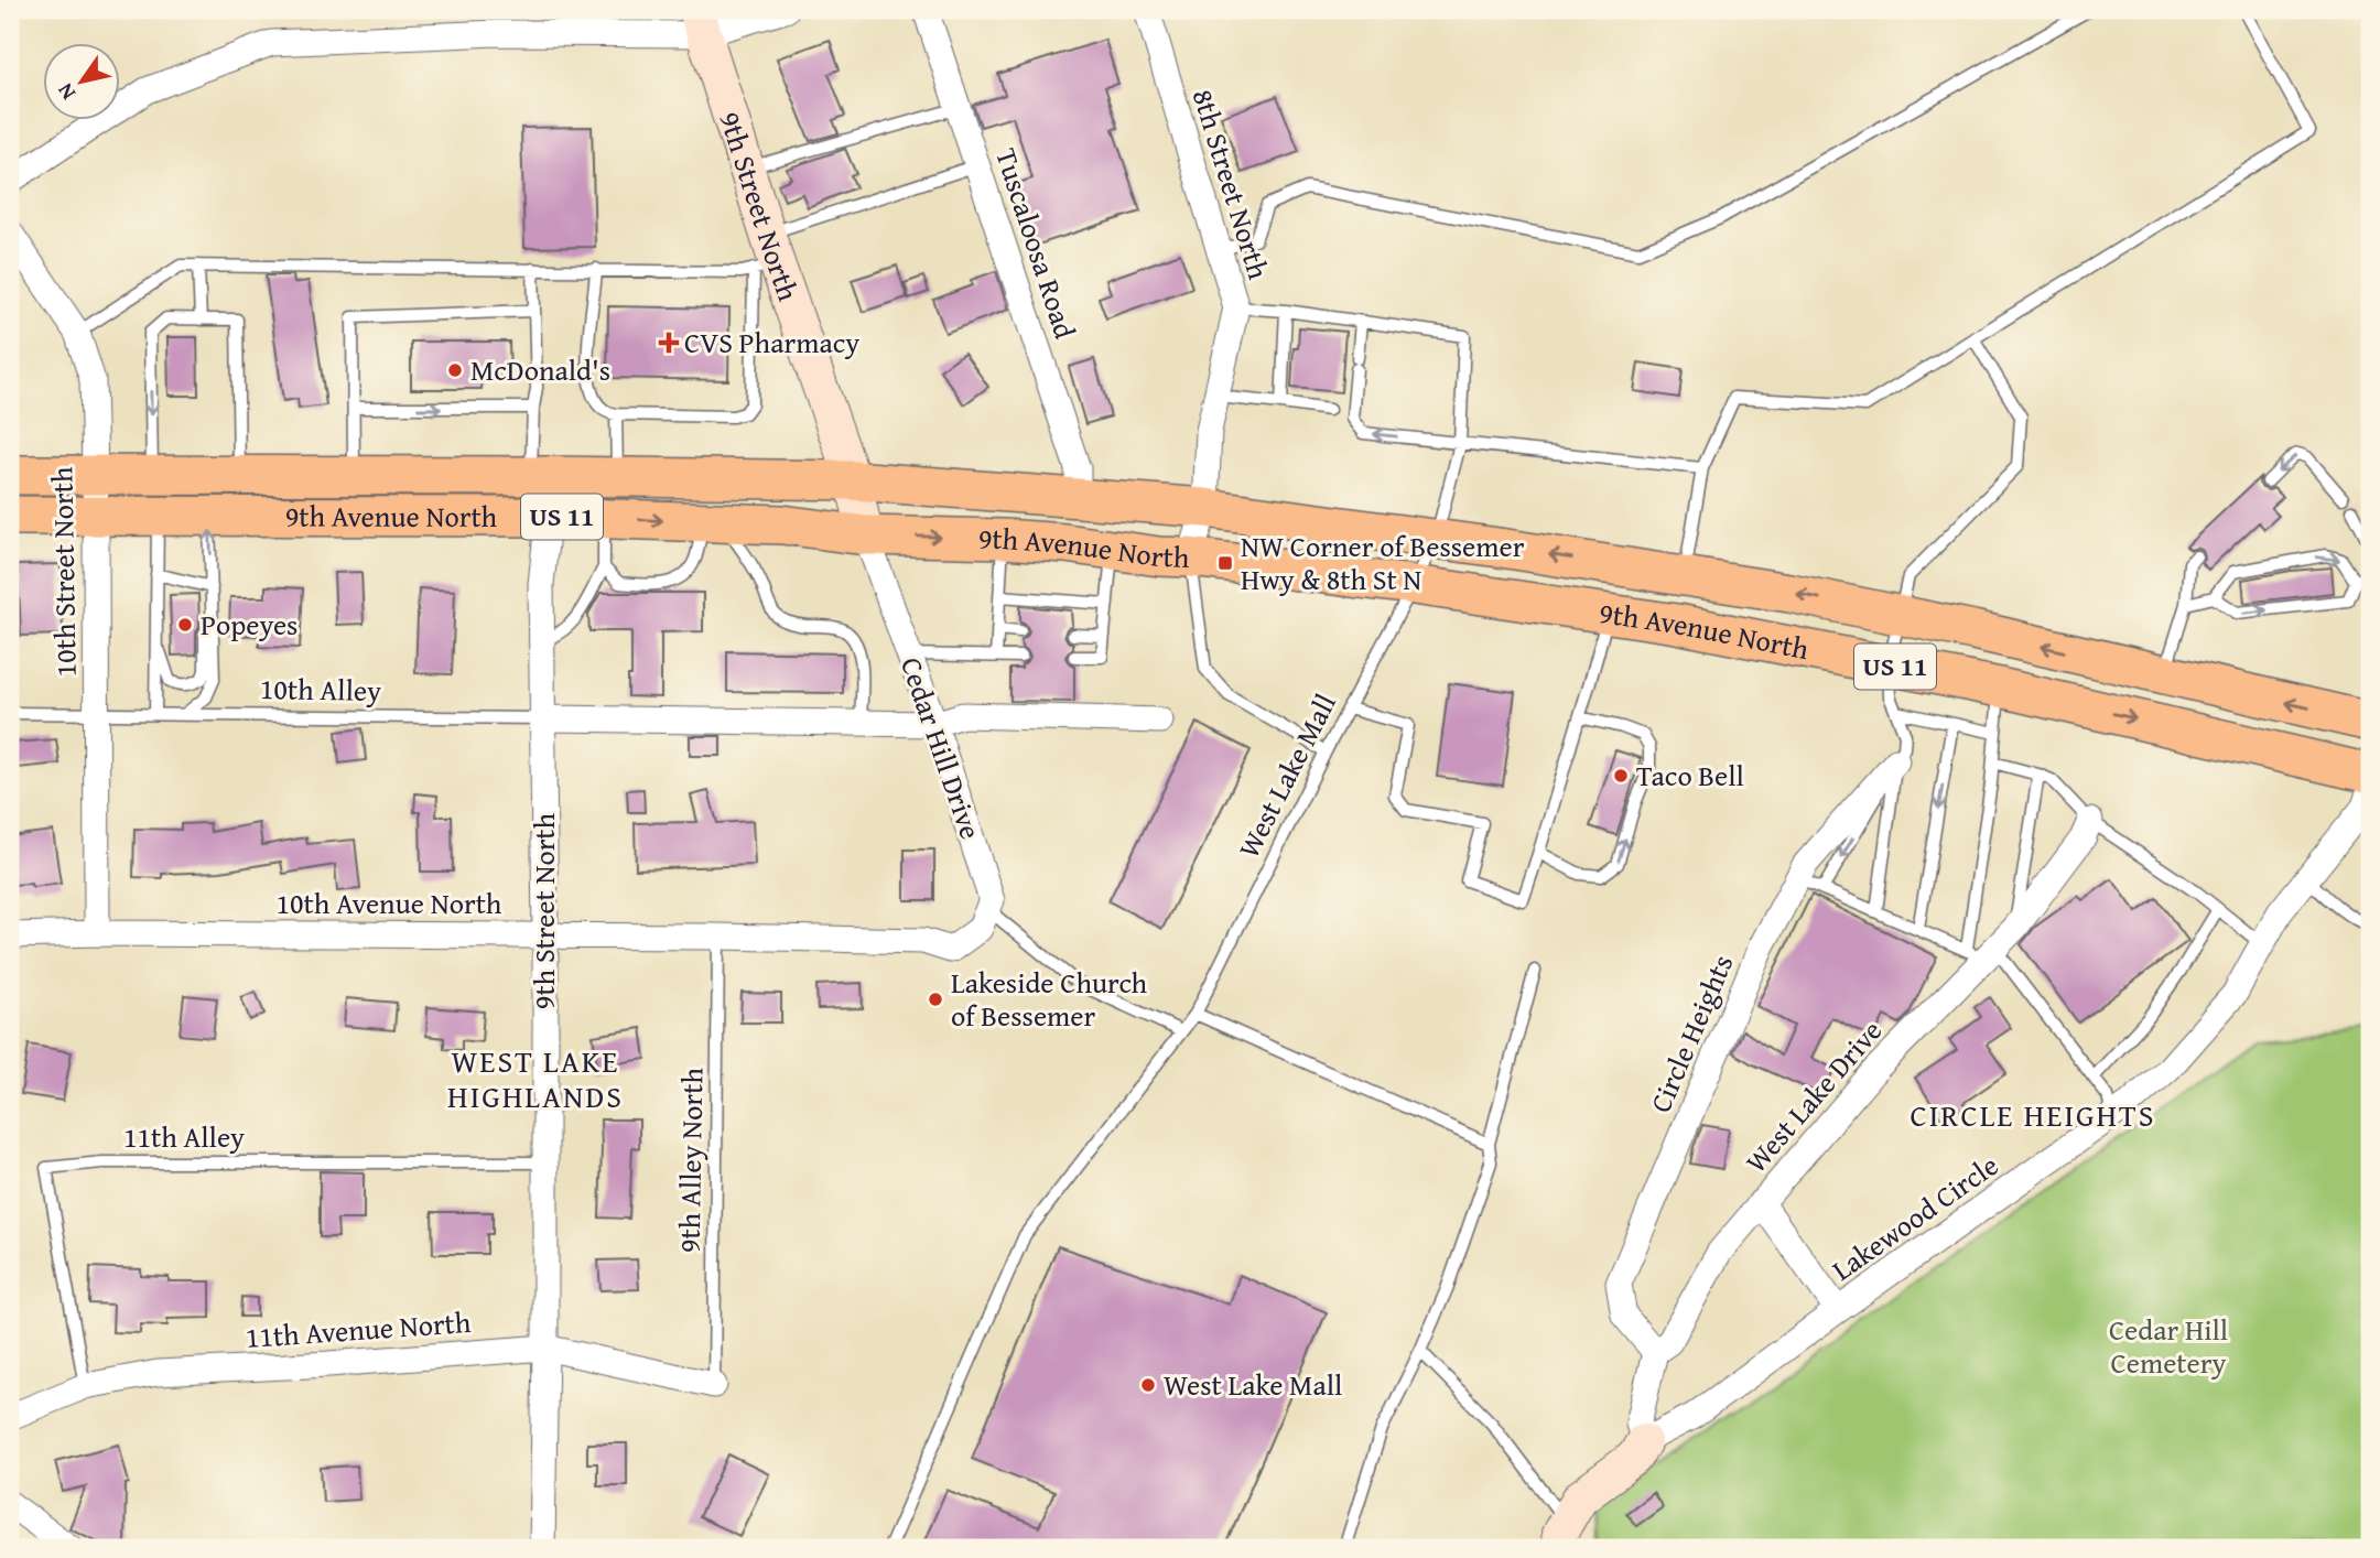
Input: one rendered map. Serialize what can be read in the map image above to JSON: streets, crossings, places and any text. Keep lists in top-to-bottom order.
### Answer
{
  "streets": {
    "main road": ["9th Avenue North", "US 11"],
    "street": [
      "8th Street North",
      "9th Street North",
      "Tuscaloosa Road",
      "10th Street North",
      "Cedar Hill Drive",
      "10th Avenue North",
      "Circle Heights",
      "West Lake Drive",
      "Lakewood Circle",
      "11th Avenue North"
    ],
    "lane": [
      "10th Alley",
      "West Lake Mall",
      "11th Alley",
      "9th Alley North"
    ]
  },
  "crossings": [
    ["8th Street North", "9th Avenue North"],
    ["9th Street North", "9th Avenue North"],
    ["9th Street North", "10th Alley"],
    ["9th Street North", "Cedar Hill Drive"],
    ["9th Street North", "10th Avenue North"],
    ["9th Street North", "11th Alley"],
    ["9th Street North", "11th Avenue North"],
    ["Tuscaloosa Road", "9th Avenue North"],
    ["9th Avenue North", "10th Street North"],
    ["9th Avenue North", "Cedar Hill Drive"],
    ["9th Avenue North", "West Lake Mall"],
    ["10th Street North", "10th Alley"],
    ["10th Street North", "10th Avenue North"],
    ["Cedar Hill Drive", "10th Avenue North"],
    ["10th Avenue North", "9th Alley North"],
    ["Circle Heights", "West Lake Drive"],
    ["West Lake Drive", "Lakewood Circle"],
    ["11th Alley", "11th Avenue North"],
    ["9th Alley North", "11th Avenue North"]
  ],
  "districts": ["WEST LAKE HIGHLANDS", "CIRCLE HEIGHTS"],
  "parks": ["Cedar Hill Cemetery"],
  "places": {
    "health": ["CVS Pharmacy"],
    "other": [
      "McDonald's",
      "Popeyes",
      "Taco Bell",
      "Lakeside Church of Bessemer",
      "West Lake Mall"
    ],
    "transit": ["NW Corner of Bessemer Hwy & 8th St N"]
  },
  "north": "bottom left"
}
